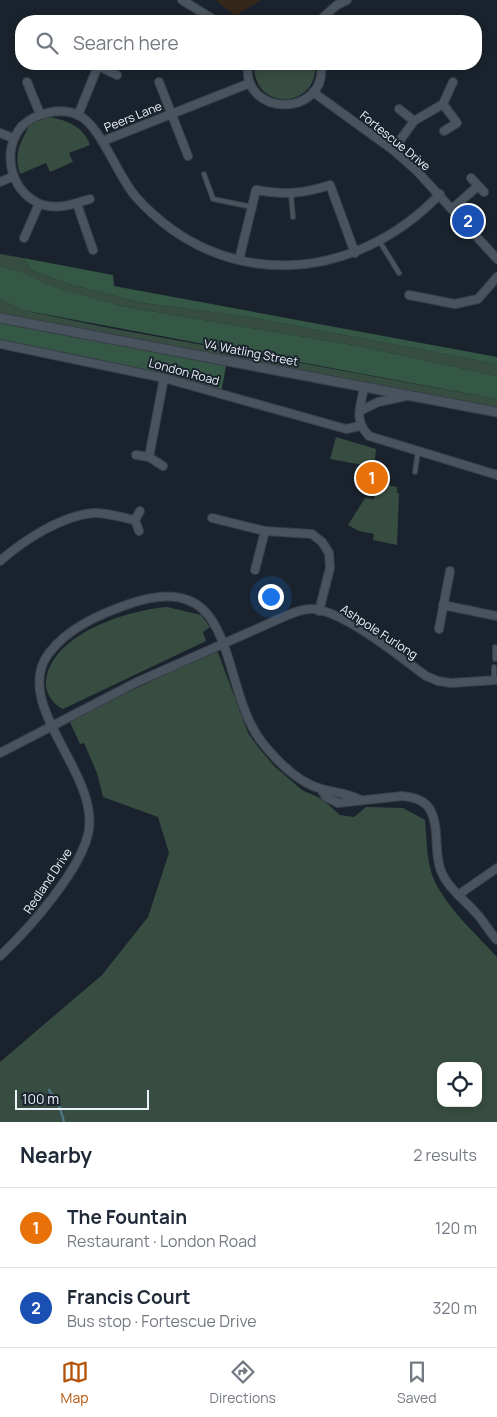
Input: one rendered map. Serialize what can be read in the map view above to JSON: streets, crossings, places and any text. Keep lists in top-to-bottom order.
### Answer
{
  "streets": {
    "street": [
      "Peers Lane",
      "Fortescue Drive",
      "V4 Watling Street",
      "London Road",
      "Ashpole Furlong",
      "Redland Drive"
    ]
  },
  "crossings": [
    ["Ashpole Furlong", "Redland Drive"]
  ],
  "scale_bar": "100 m",
  "page": {
    "search": "Search here",
    "pins": ["2", "1"],
    "scale": "100 m",
    "heading": ["Nearby", "2 results"],
    "list": [
      {
        "mark": "1",
        "name": "The Fountain",
        "note": "Restaurant · London Road",
        "value": "120 m"
      },
      {
        "mark": "2",
        "name": "Francis Court",
        "note": "Bus stop · Fortescue Drive",
        "value": "320 m"
      }
    ],
    "nav": ["Map", "Directions", "Saved"]
  }
}
